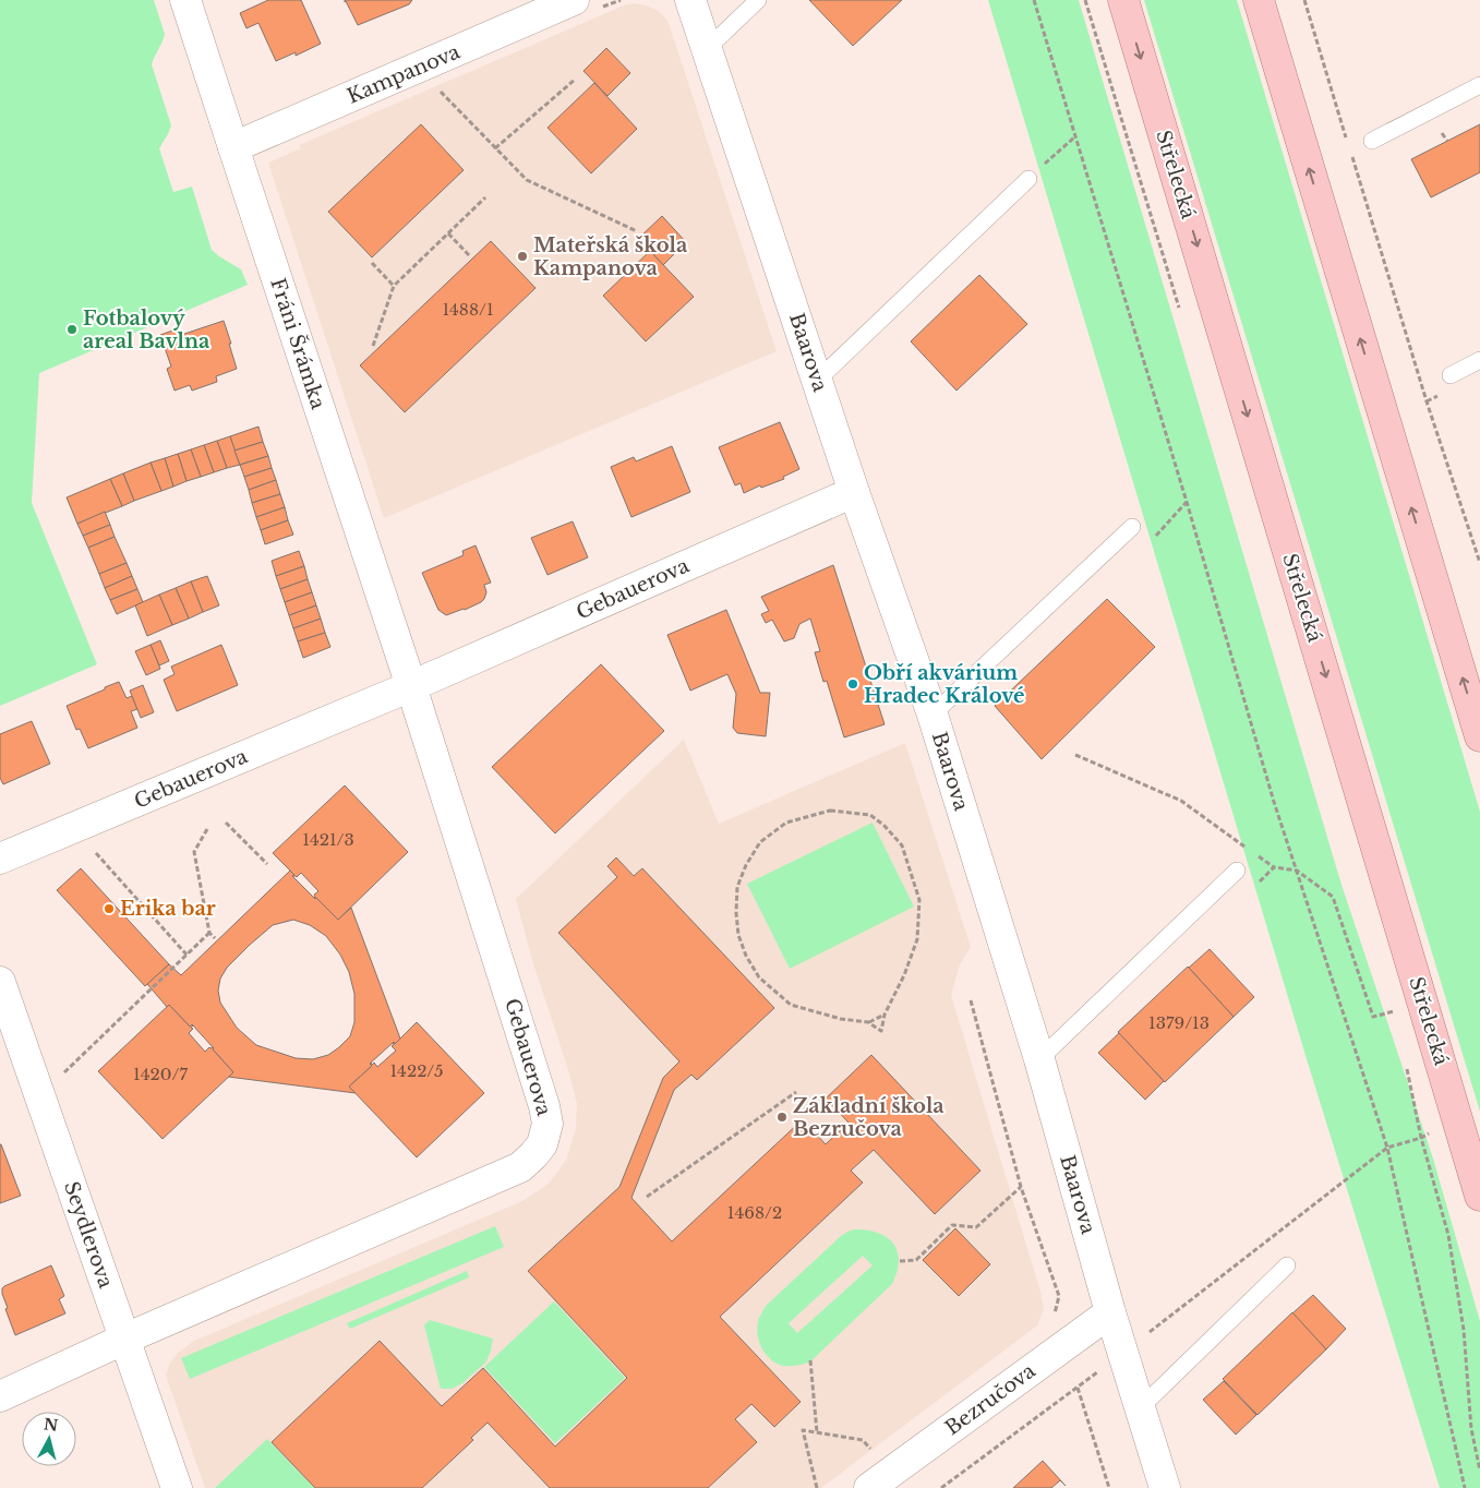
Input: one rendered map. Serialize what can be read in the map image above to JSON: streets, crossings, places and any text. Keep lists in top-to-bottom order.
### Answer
{
  "streets": {
    "main road": ["Střelecká"],
    "street": [
      "Kampanova",
      "Fráni Šrámka",
      "Baarova",
      "Gebauerova",
      "Seydlerova",
      "Bezručova"
    ]
  },
  "crossings": [
    ["Kampanova", "Fráni Šrámka"],
    ["Fráni Šrámka", "Gebauerova"],
    ["Baarova", "Gebauerova"],
    ["Baarova", "Bezručova"],
    ["Gebauerova", "Seydlerova"]
  ],
  "places": [
    "Mateřská škola Kampanova",
    "Fotbalový areal Bavlna",
    "Obří akvárium Hradec Králové",
    "Erika bar",
    "Základní škola Bezručova"
  ],
  "house_numbers": [
    "1488/1",
    "1421/3",
    "1379/13",
    "1422/5",
    "1420/7",
    "1468/2"
  ],
  "north": "top"
}
